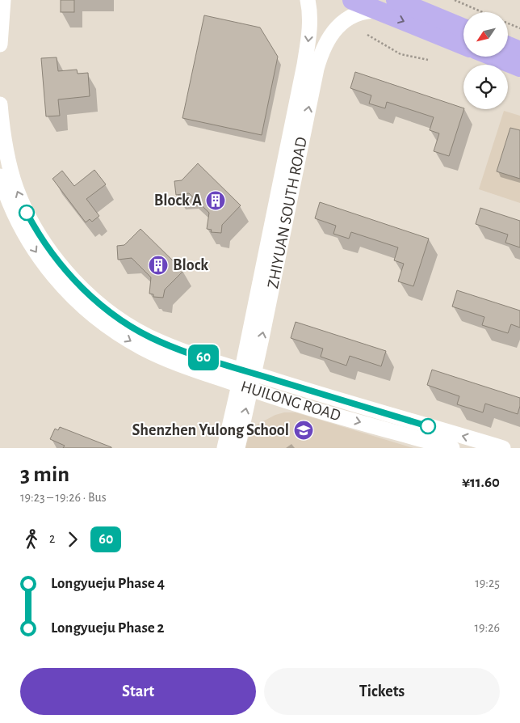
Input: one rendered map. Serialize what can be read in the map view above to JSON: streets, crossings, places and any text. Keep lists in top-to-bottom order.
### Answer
{
  "streets": {
    "street": ["ZHIYUAN SOUTH ROAD", "HUILONG ROAD"]
  },
  "crossings": [
    ["ZHIYUAN SOUTH ROAD", "HUILONG ROAD"]
  ],
  "places": {
    "building": ["Block A", "Block"],
    "school or university": ["Shenzhen Yulong School"]
  },
  "lines": ["bus line 60"],
  "north": "bottom left",
  "page": {
    "on_map": "60",
    "heading": ["3 min", "19:23 – 19:26 · Bus", "¥11.60"],
    "legs": ["2", "60"],
    "list": [
      {
        "name": "Longyueju Phase 4",
        "value": "19:25"
      },
      {
        "name": "Longyueju Phase 2",
        "value": "19:26"
      }
    ],
    "buttons": ["Start", "Tickets"]
  }
}
